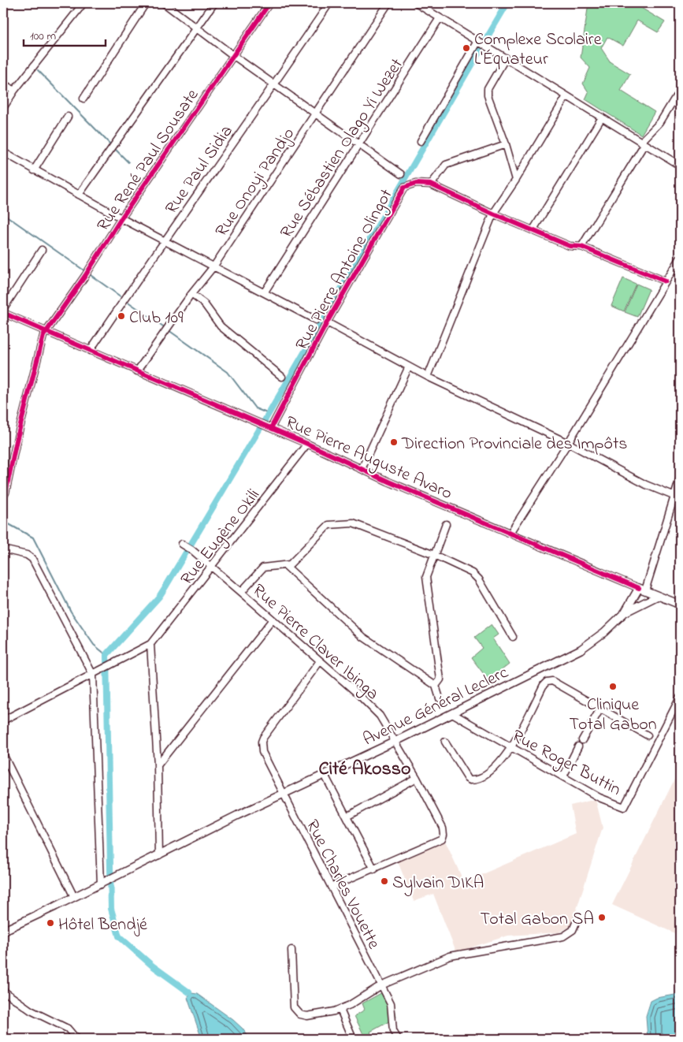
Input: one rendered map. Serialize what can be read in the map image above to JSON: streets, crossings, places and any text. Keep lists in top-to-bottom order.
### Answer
{
  "streets": {
    "main road": ["Rue Pierre Auguste Avaro", "Avenue Général Leclerc"],
    "street": [
      "Rue Sébastien Olago Yi Wezet",
      "Rue René Paul Sousate",
      "Rue Paul Sidia",
      "Rue Onoyi Pandjo",
      "Rue Pierre Antoine Olingot",
      "Rue Eugène Okili",
      "Rue Pierre Claver Ibinga",
      "Rue Roger Buttin",
      "Rue Charles Vouette"
    ]
  },
  "crossings": [
    ["Rue René Paul Sousate", "Rue Pierre Auguste Avaro"],
    ["Rue Paul Sidia", "Rue Pierre Auguste Avaro"],
    ["Rue Onoyi Pandjo", "Rue Pierre Auguste Avaro"],
    ["Rue Pierre Antoine Olingot", "Rue Pierre Auguste Avaro"],
    ["Rue Pierre Auguste Avaro", "Rue Eugène Okili"],
    ["Rue Eugène Okili", "Rue Pierre Claver Ibinga"],
    ["Rue Pierre Claver Ibinga", "Avenue Général Leclerc"],
    ["Rue Pierre Claver Ibinga", "Rue Charles Vouette"],
    ["Avenue Général Leclerc", "Rue Roger Buttin"],
    ["Avenue Général Leclerc", "Rue Charles Vouette"]
  ],
  "districts": ["Cité Akosso"],
  "places": [
    "Complexe Scolaire L'Équateur",
    "Club 109",
    "Direction Provinciale des Impôts",
    "Clinique Total Gabon",
    "Sylvain DIKA",
    "Total Gabon SA",
    "Hôtel Bendjé"
  ],
  "scale_bar": "100 m"
}
